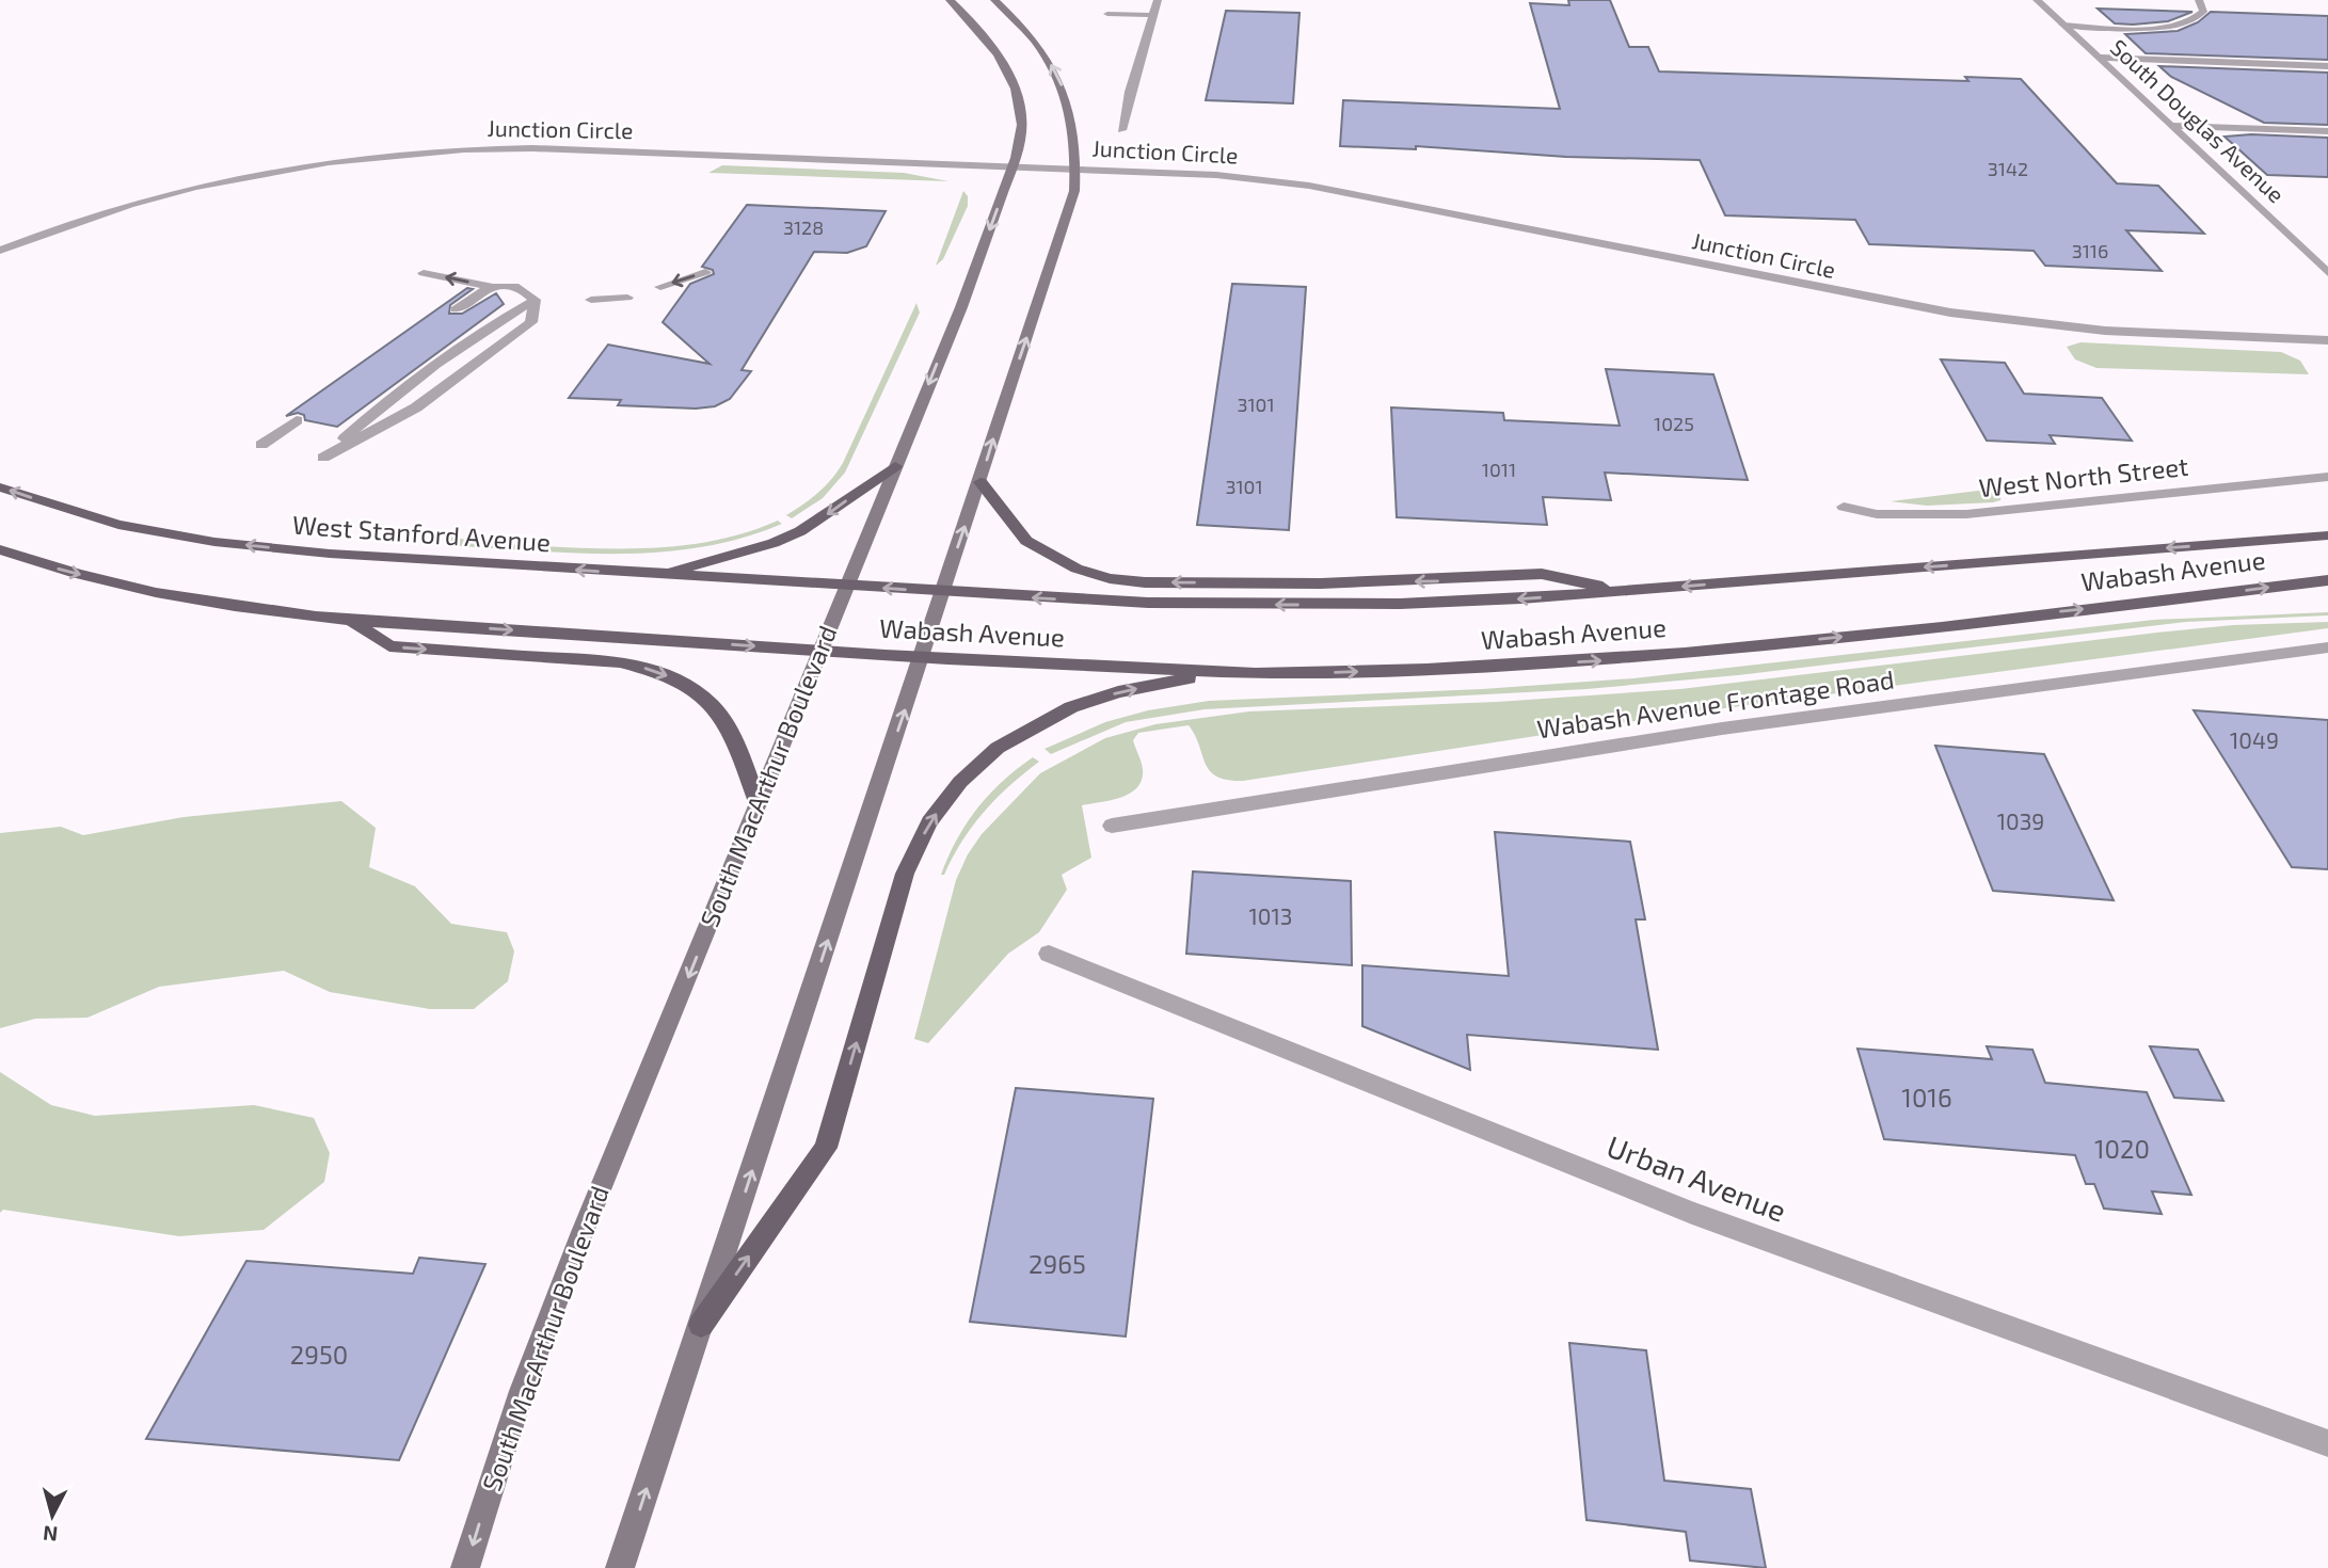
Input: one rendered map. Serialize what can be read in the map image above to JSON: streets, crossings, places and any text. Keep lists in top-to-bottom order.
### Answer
{
  "streets": {
    "main road": ["West Stanford Avenue", "Wabash Avenue", "South MacArthur Boulevard"],
    "street": [
      "South Douglas Avenue",
      "Junction Circle",
      "West North Street",
      "Wabash Avenue Frontage Road",
      "Urban Avenue"
    ]
  },
  "crossings": [
    ["Junction Circle", "South MacArthur Boulevard"],
    ["West Stanford Avenue", "Wabash Avenue"],
    ["West Stanford Avenue", "South MacArthur Boulevard"],
    ["Wabash Avenue", "South MacArthur Boulevard"]
  ],
  "house_numbers": [
    "3142",
    "3128",
    "3116",
    "3101",
    "1025",
    "1011",
    "3101",
    "1049",
    "1039",
    "1013",
    "1016",
    "1020",
    "2965",
    "2950"
  ],
  "north": "bottom"
}
